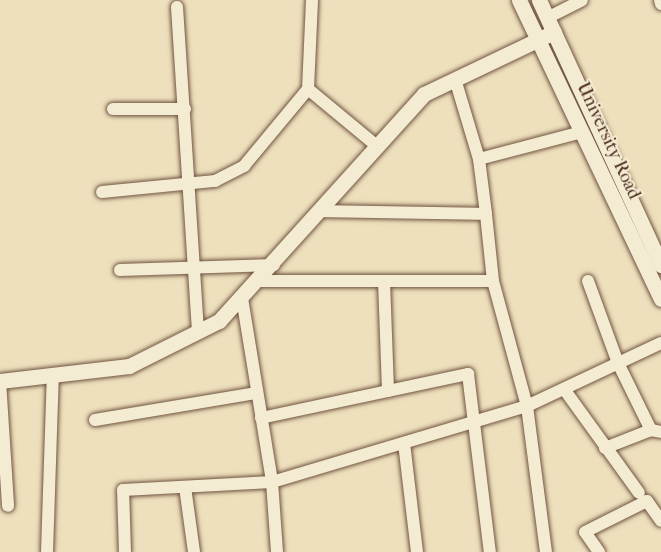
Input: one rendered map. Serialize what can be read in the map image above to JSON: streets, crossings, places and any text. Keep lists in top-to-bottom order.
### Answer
{
  "streets": {
    "street": ["University Road"]
  }
}
